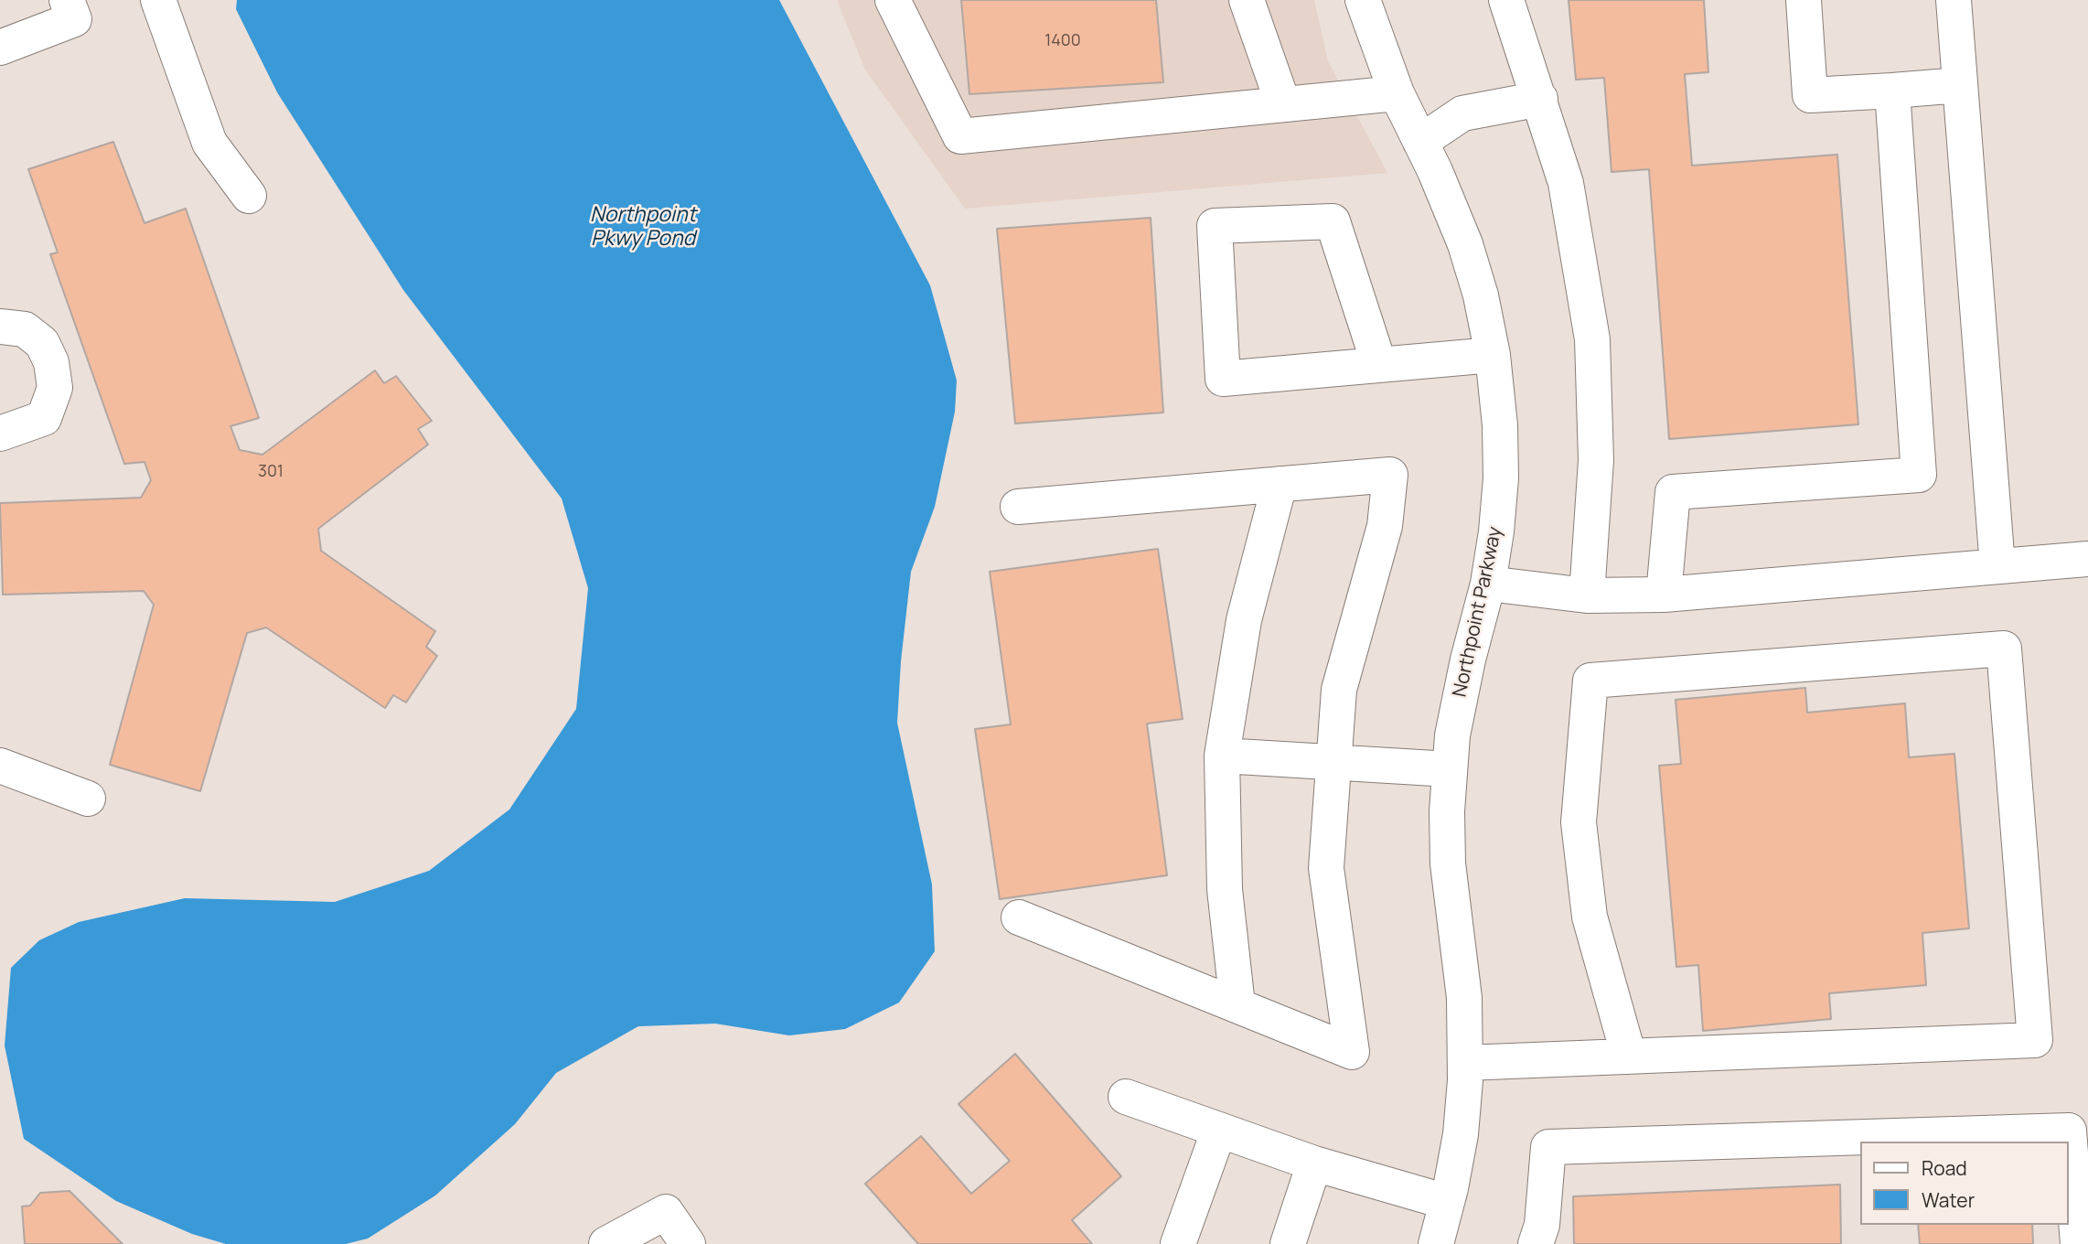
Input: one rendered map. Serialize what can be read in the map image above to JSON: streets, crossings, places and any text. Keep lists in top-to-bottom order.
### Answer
{
  "streets": {
    "street": ["Northpoint Parkway"]
  },
  "water": ["Northpoint Pkwy Pond"],
  "house_numbers": ["1400", "301"],
  "legend": ["Road", "Water"]
}
